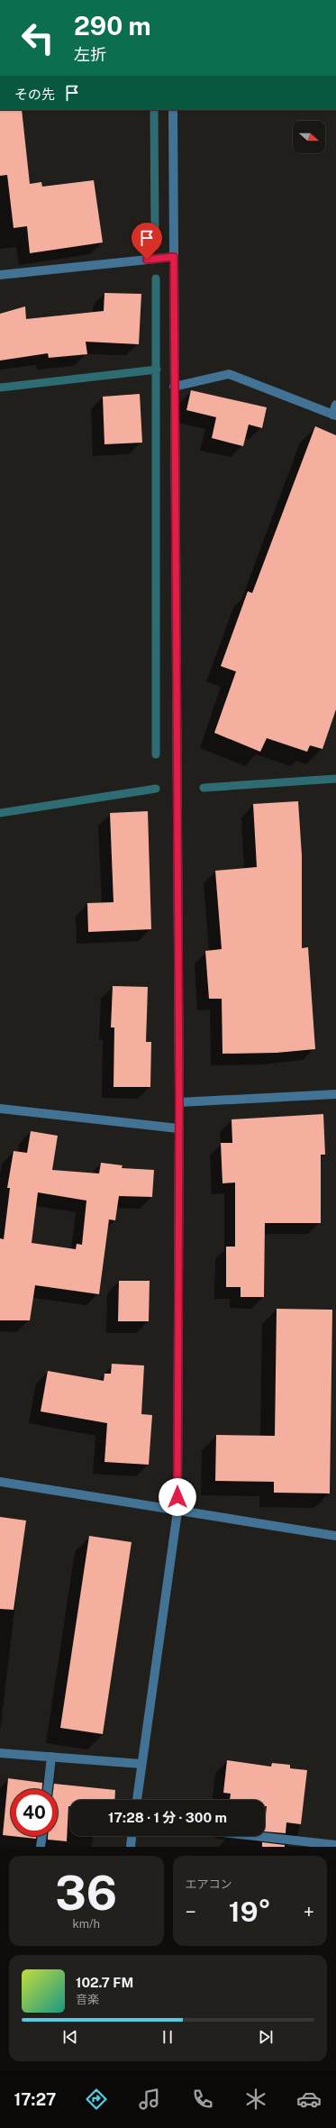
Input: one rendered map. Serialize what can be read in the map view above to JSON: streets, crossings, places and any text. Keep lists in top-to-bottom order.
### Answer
{
  "north": "right",
  "page": {
    "turn": ["290 m", "左折"],
    "then": "その先",
    "limit": "40",
    "trip": "17:28 · 1 分 · 300 m",
    "tile": [
      ["36", "km/h"],
      "エアコン"
    ],
    "heat": ["−", "19°", "+"],
    "song": ["102.7 FM", "音楽"],
    "tabs": "17:27"
  }
}
